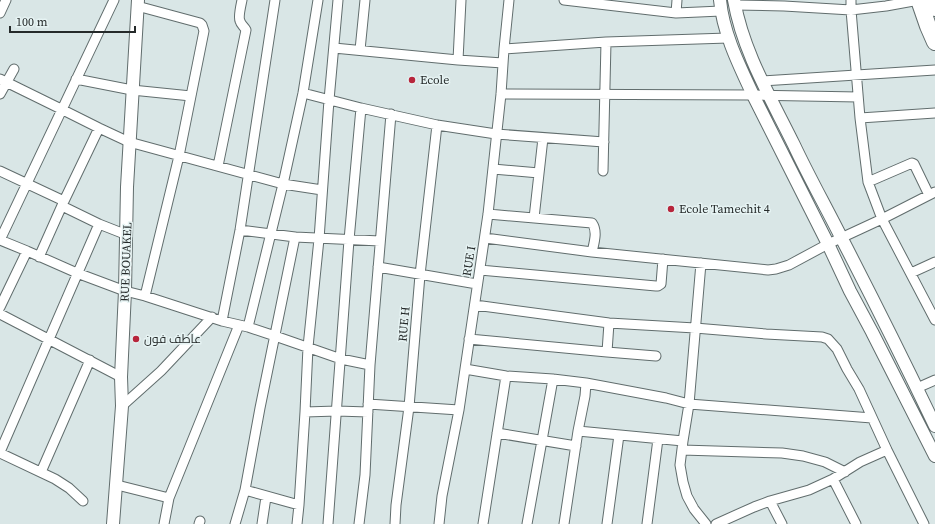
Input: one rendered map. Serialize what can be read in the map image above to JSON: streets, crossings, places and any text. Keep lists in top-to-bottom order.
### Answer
{
  "streets": {
    "main road": ["RUE BOUAKEL"],
    "street": ["RUE I", "RUE H"]
  },
  "places": ["Ecole", "Ecole Tamechit 4", "عاطف فون"],
  "scale_bar": "100 m"
}
